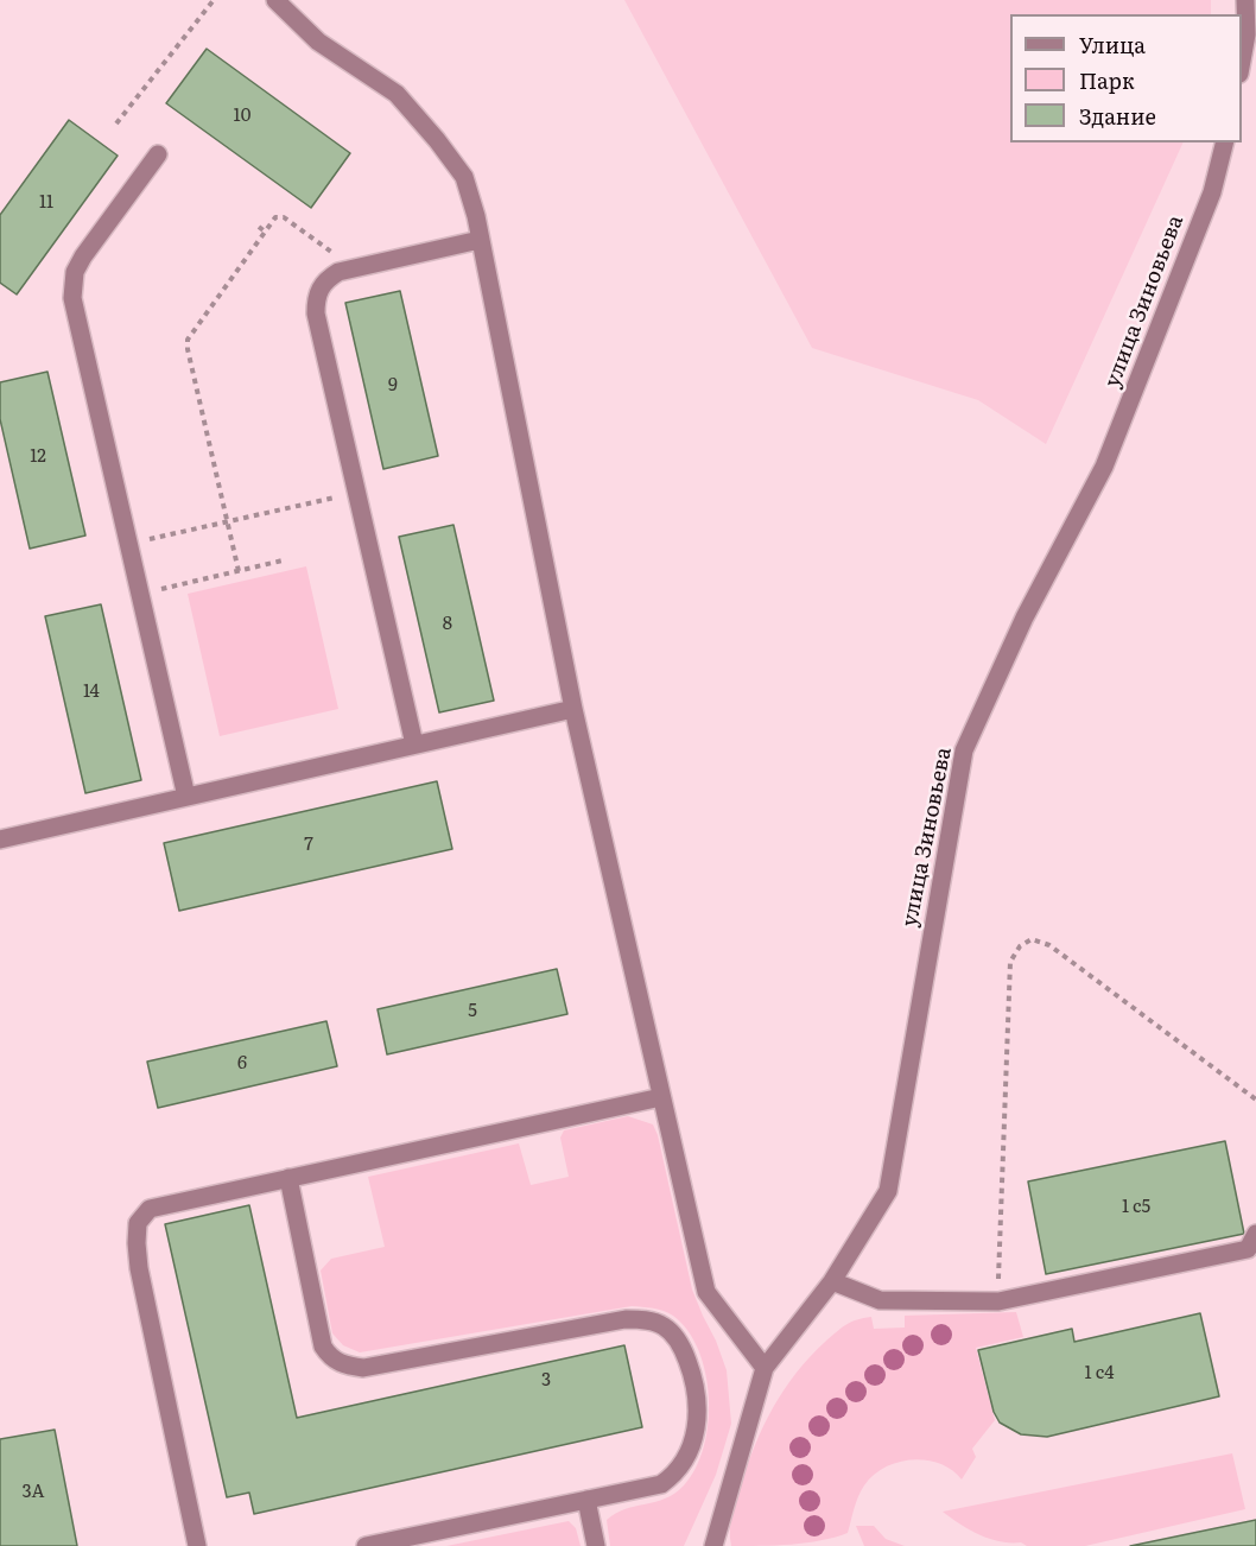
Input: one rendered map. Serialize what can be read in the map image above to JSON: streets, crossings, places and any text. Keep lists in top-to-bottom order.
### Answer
{
  "streets": {
    "street": ["улица Зиновьева"]
  },
  "house_numbers": [
    "10",
    "11",
    "9",
    "12",
    "8",
    "14",
    "7",
    "5",
    "6",
    "1 с5",
    "1 с4",
    "3",
    "3А"
  ],
  "legend": ["Улица", "Парк", "Здание"]
}
